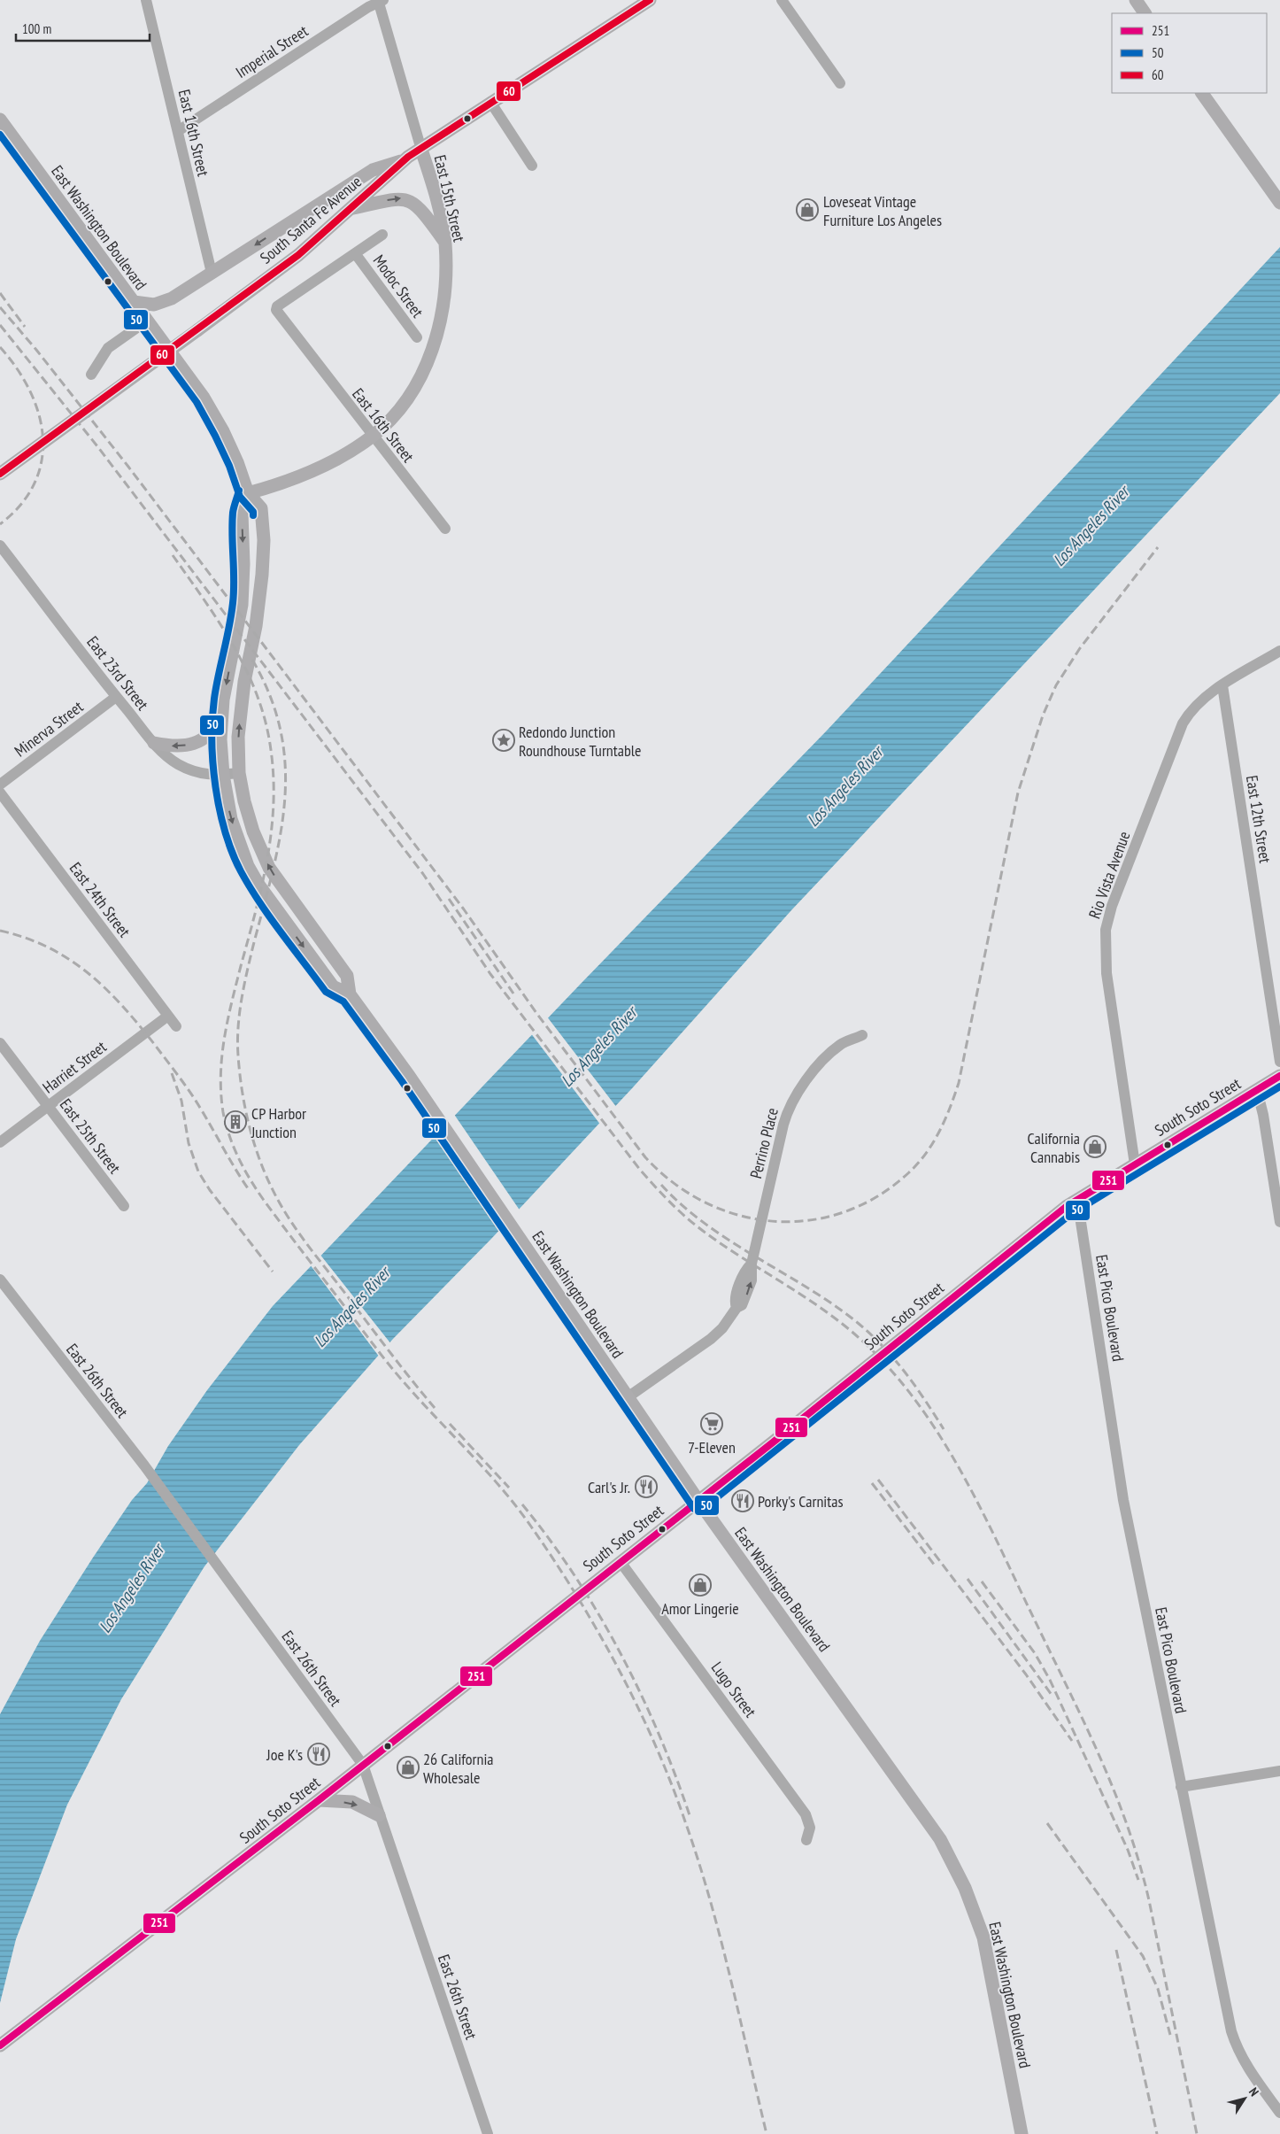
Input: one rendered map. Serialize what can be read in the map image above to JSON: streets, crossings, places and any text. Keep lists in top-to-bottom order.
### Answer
{
  "streets": {
    "main road": [
      "East 15th Street",
      "South Santa Fe Avenue",
      "East Washington Boulevard",
      "South Soto Street"
    ],
    "street": [
      "Imperial Street",
      "East 16th Street",
      "Modoc Street",
      "East 23rd Street",
      "Minerva Street",
      "East 12th Street",
      "Rio Vista Avenue",
      "East 24th Street",
      "Harriet Street",
      "East 25th Street",
      "Perrino Place",
      "East Pico Boulevard",
      "East 26th Street",
      "Lugo Street"
    ]
  },
  "crossings": [
    ["Imperial Street", "East 16th Street"],
    ["Imperial Street", "East 15th Street"],
    ["East 16th Street", "East 15th Street"],
    ["East 16th Street", "Modoc Street"],
    ["East 15th Street", "South Santa Fe Avenue"],
    ["East 15th Street", "East Washington Boulevard"],
    ["East Washington Boulevard", "East 23rd Street"],
    ["East Washington Boulevard", "South Soto Street"],
    ["East Washington Boulevard", "Perrino Place"],
    ["East 23rd Street", "Minerva Street"],
    ["East 12th Street", "Rio Vista Avenue"],
    ["Rio Vista Avenue", "South Soto Street"],
    ["East 24th Street", "Harriet Street"],
    ["Harriet Street", "East 25th Street"],
    ["South Soto Street", "East Pico Boulevard"],
    ["South Soto Street", "East 26th Street"],
    ["South Soto Street", "Lugo Street"]
  ],
  "water": ["Los Angeles River"],
  "places": {
    "shop": [
      "Loveseat Vintage Furniture Los Angeles",
      "California Cannabis",
      "Amor Lingerie",
      "26 California Wholesale"
    ],
    "place": ["Redondo Junction Roundhouse Turntable"],
    "building": ["CP Harbor Junction"],
    "supermarket": ["7-Eleven"],
    "restaurant": ["Carl's Jr.", "Porky's Carnitas", "Joe K's"]
  },
  "lines": ["transit line 60", "transit line 50", "transit line 251"],
  "legend": ["251", "50", "60"],
  "scale_bar": "100 m",
  "north": "top right"
}
